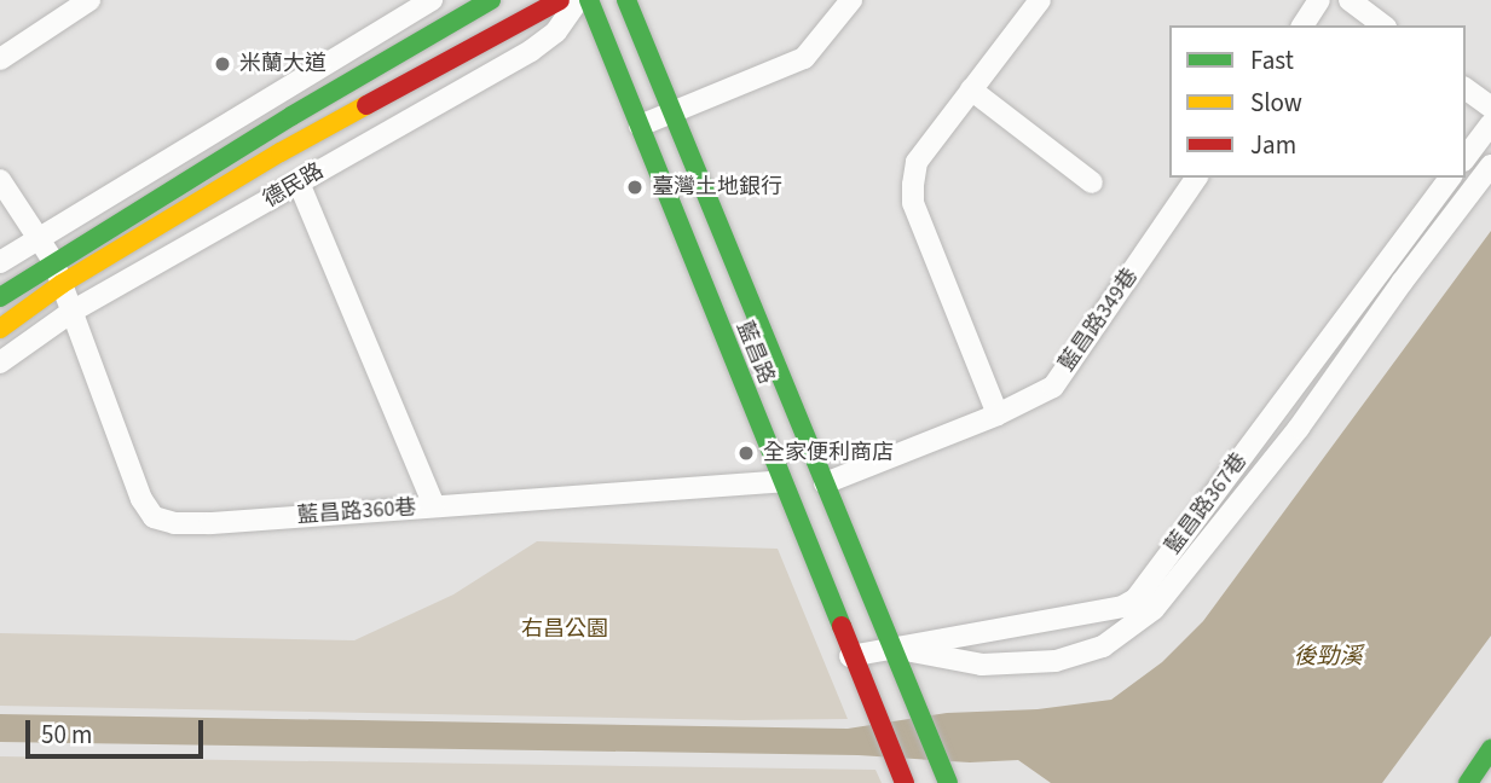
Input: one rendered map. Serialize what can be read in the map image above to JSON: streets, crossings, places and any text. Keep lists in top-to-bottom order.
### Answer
{
  "streets": {
    "street": [
      "德民路",
      "藍昌路349巷",
      "藍昌路",
      "藍昌路367巷",
      "藍昌路360巷"
    ]
  },
  "crossings": [
    ["德民路", "藍昌路360巷"],
    ["藍昌路349巷", "藍昌路"],
    ["藍昌路", "藍昌路367巷"],
    ["藍昌路", "藍昌路360巷"]
  ],
  "water": ["後勁溪"],
  "parks": ["右昌公園"],
  "places": ["米蘭大道", "臺灣土地銀行", "全家便利商店"],
  "legend": ["Fast", "Slow", "Jam"],
  "scale_bar": "50 m"
}
